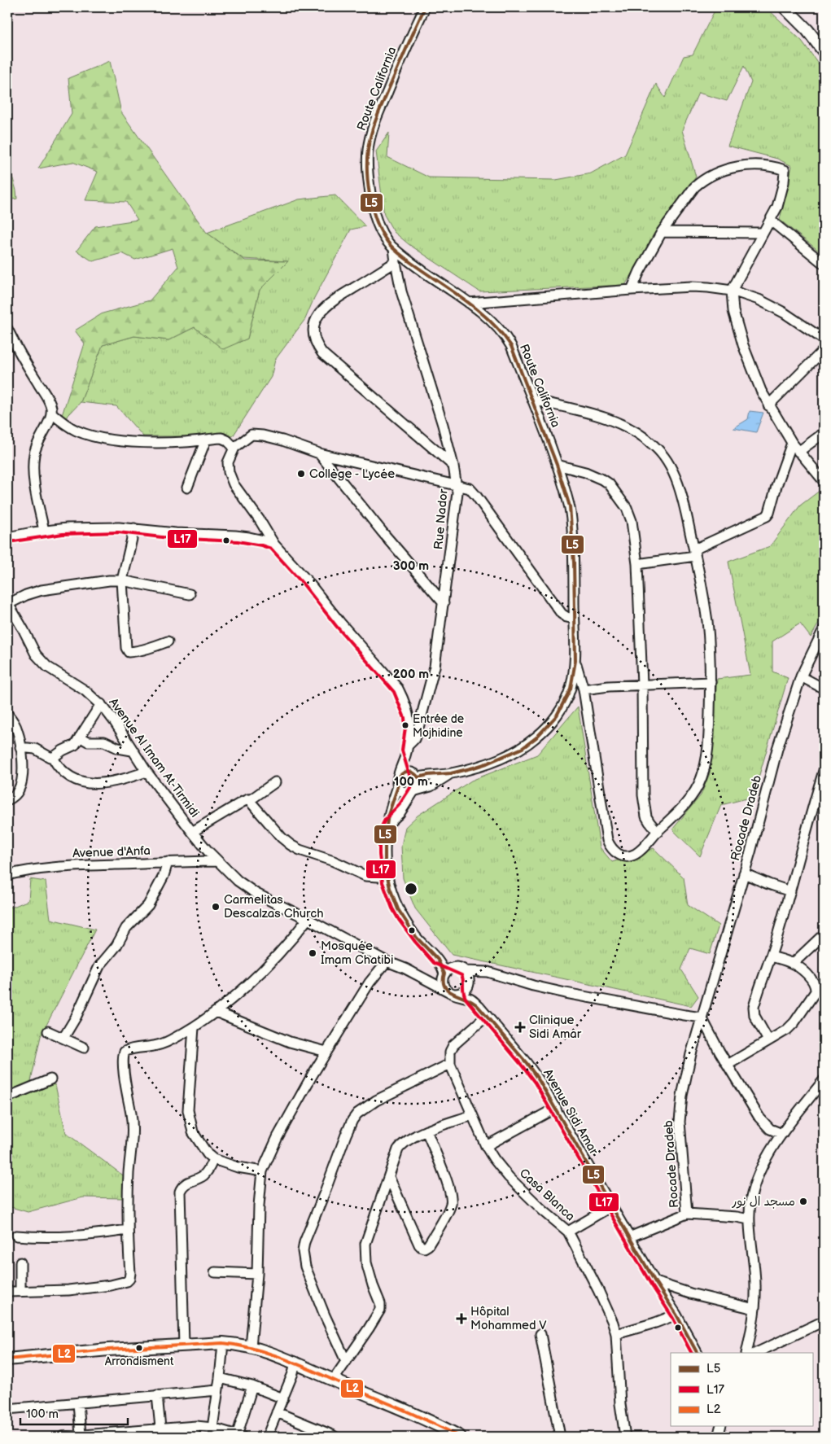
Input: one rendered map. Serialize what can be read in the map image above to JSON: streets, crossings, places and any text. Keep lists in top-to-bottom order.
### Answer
{
  "streets": {
    "street": [
      "Route California",
      "Rue Nador",
      "Avenue Al Imam At-Tirmidi",
      "Rocade Dradeb",
      "Avenue d'Anfa",
      "Avenue Sidi Amar",
      "Casa Blanca"
    ]
  },
  "crossings": [
    ["Route California", "Rue Nador"],
    ["Avenue Al Imam At-Tirmidi", "Avenue d'Anfa"]
  ],
  "places": {
    "other": [
      "Collège - Lycée",
      "Entrée de Mojhidine",
      "Carmelitas Descalzas Church",
      "Mosquée Imam Chatibi",
      "مسجد ال نور",
      "Arrondisment"
    ],
    "health": ["Clinique Sidi Amar", "Hôpital Mohammed V"]
  },
  "lines": ["transit line L5", "transit line L17", "transit line L2"],
  "legend": ["L5", "L17", "L2"],
  "scale_bar": "100 m",
  "rings": ["300 m", "200 m", "100 m"]
}
